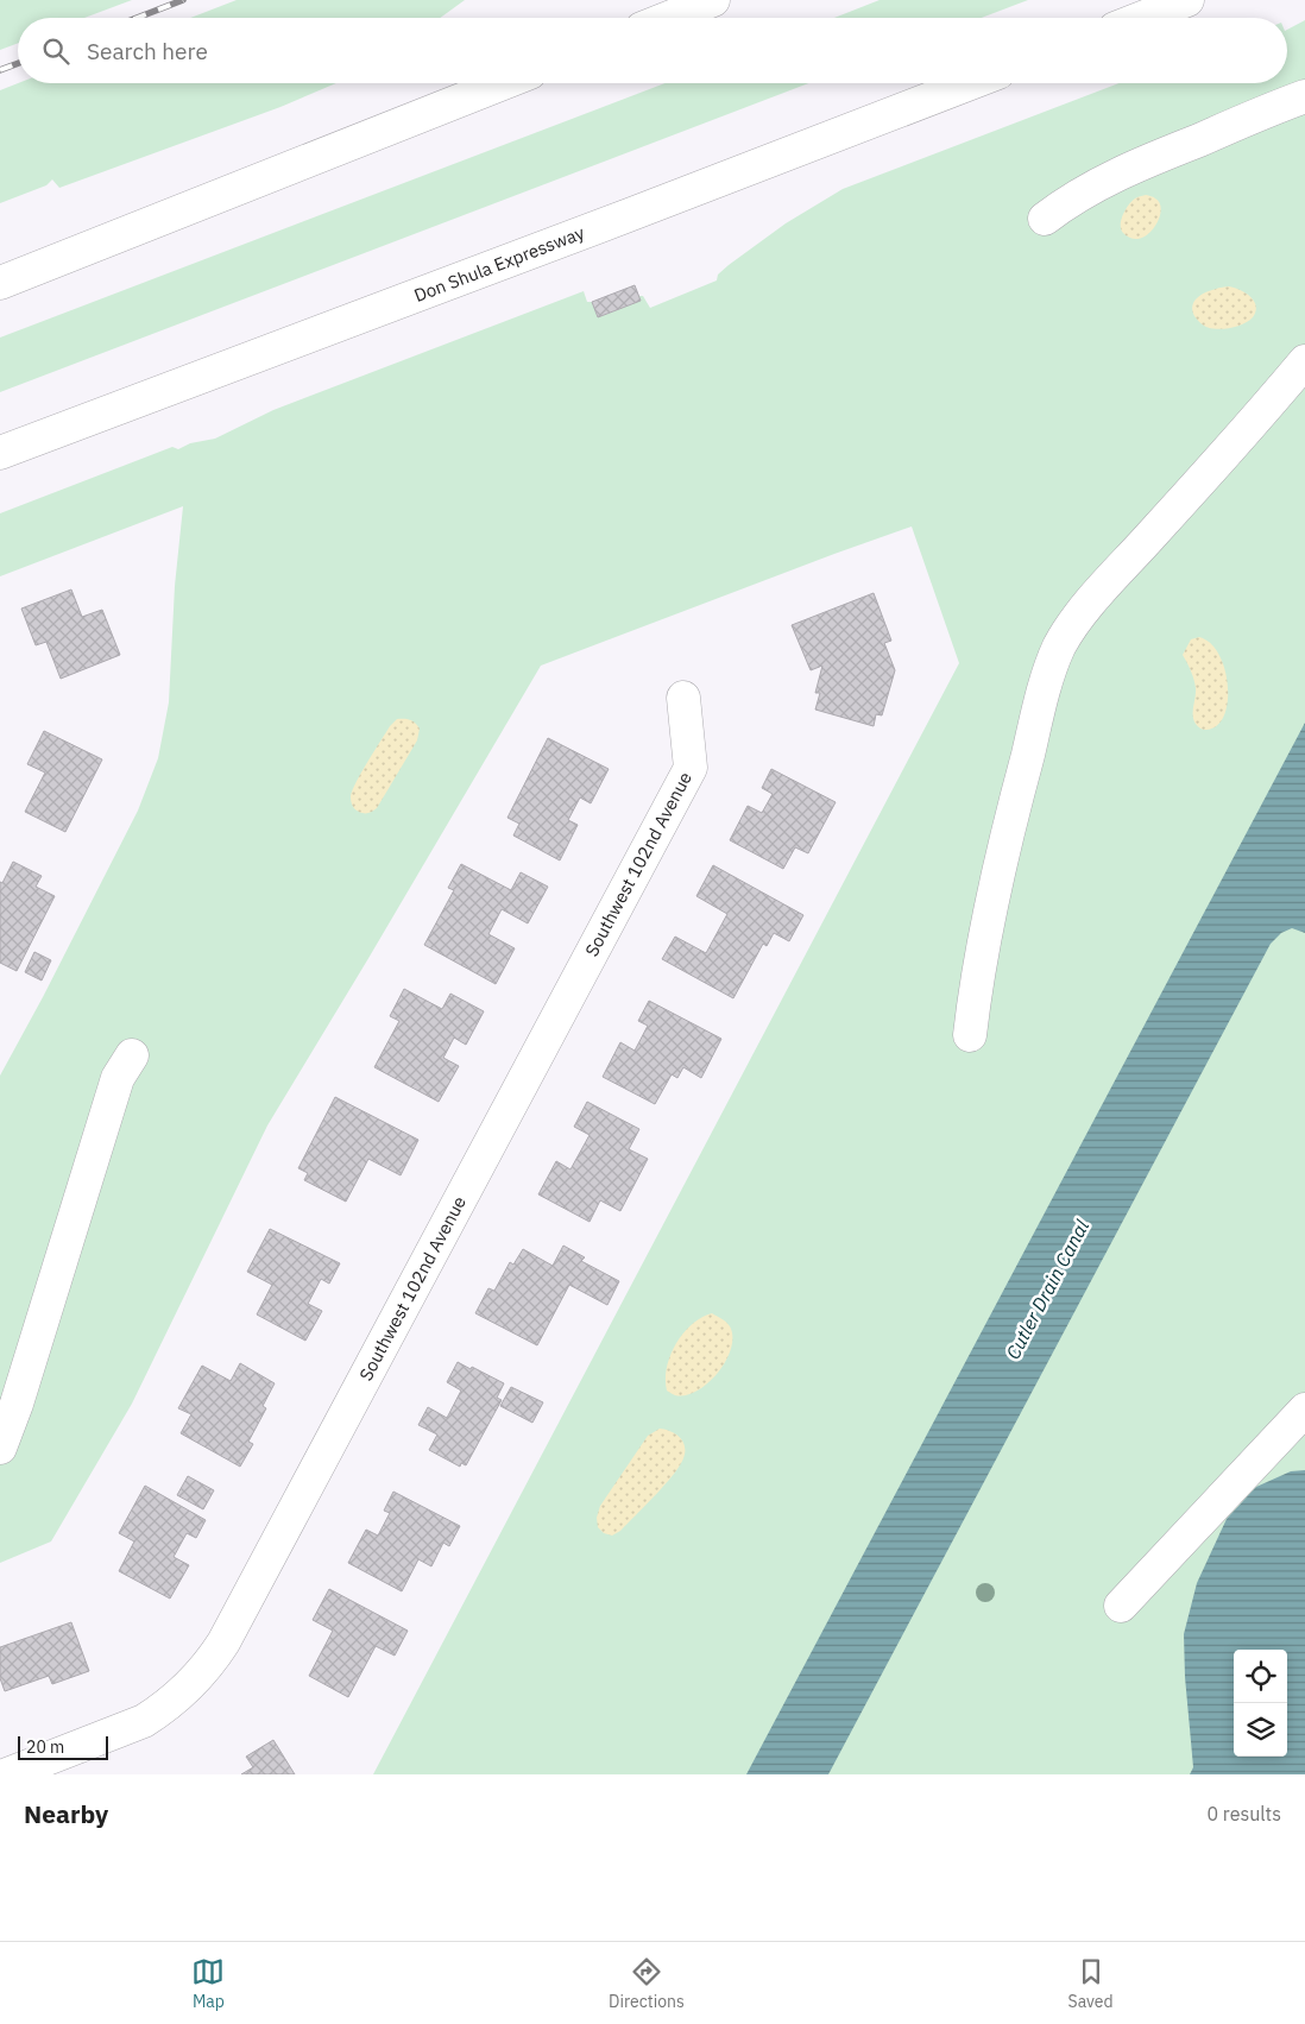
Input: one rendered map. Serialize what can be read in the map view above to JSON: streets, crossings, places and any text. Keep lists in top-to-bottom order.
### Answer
{
  "streets": {
    "main road": ["Don Shula Expressway", "Southwest 102nd Avenue"]
  },
  "water": ["Cutler Drain Canal"],
  "scale_bar": "20 m",
  "page": {
    "search": "Search here",
    "scale": "20 m",
    "heading": ["Nearby", "0 results"],
    "nav": ["Map", "Directions", "Saved"]
  }
}
